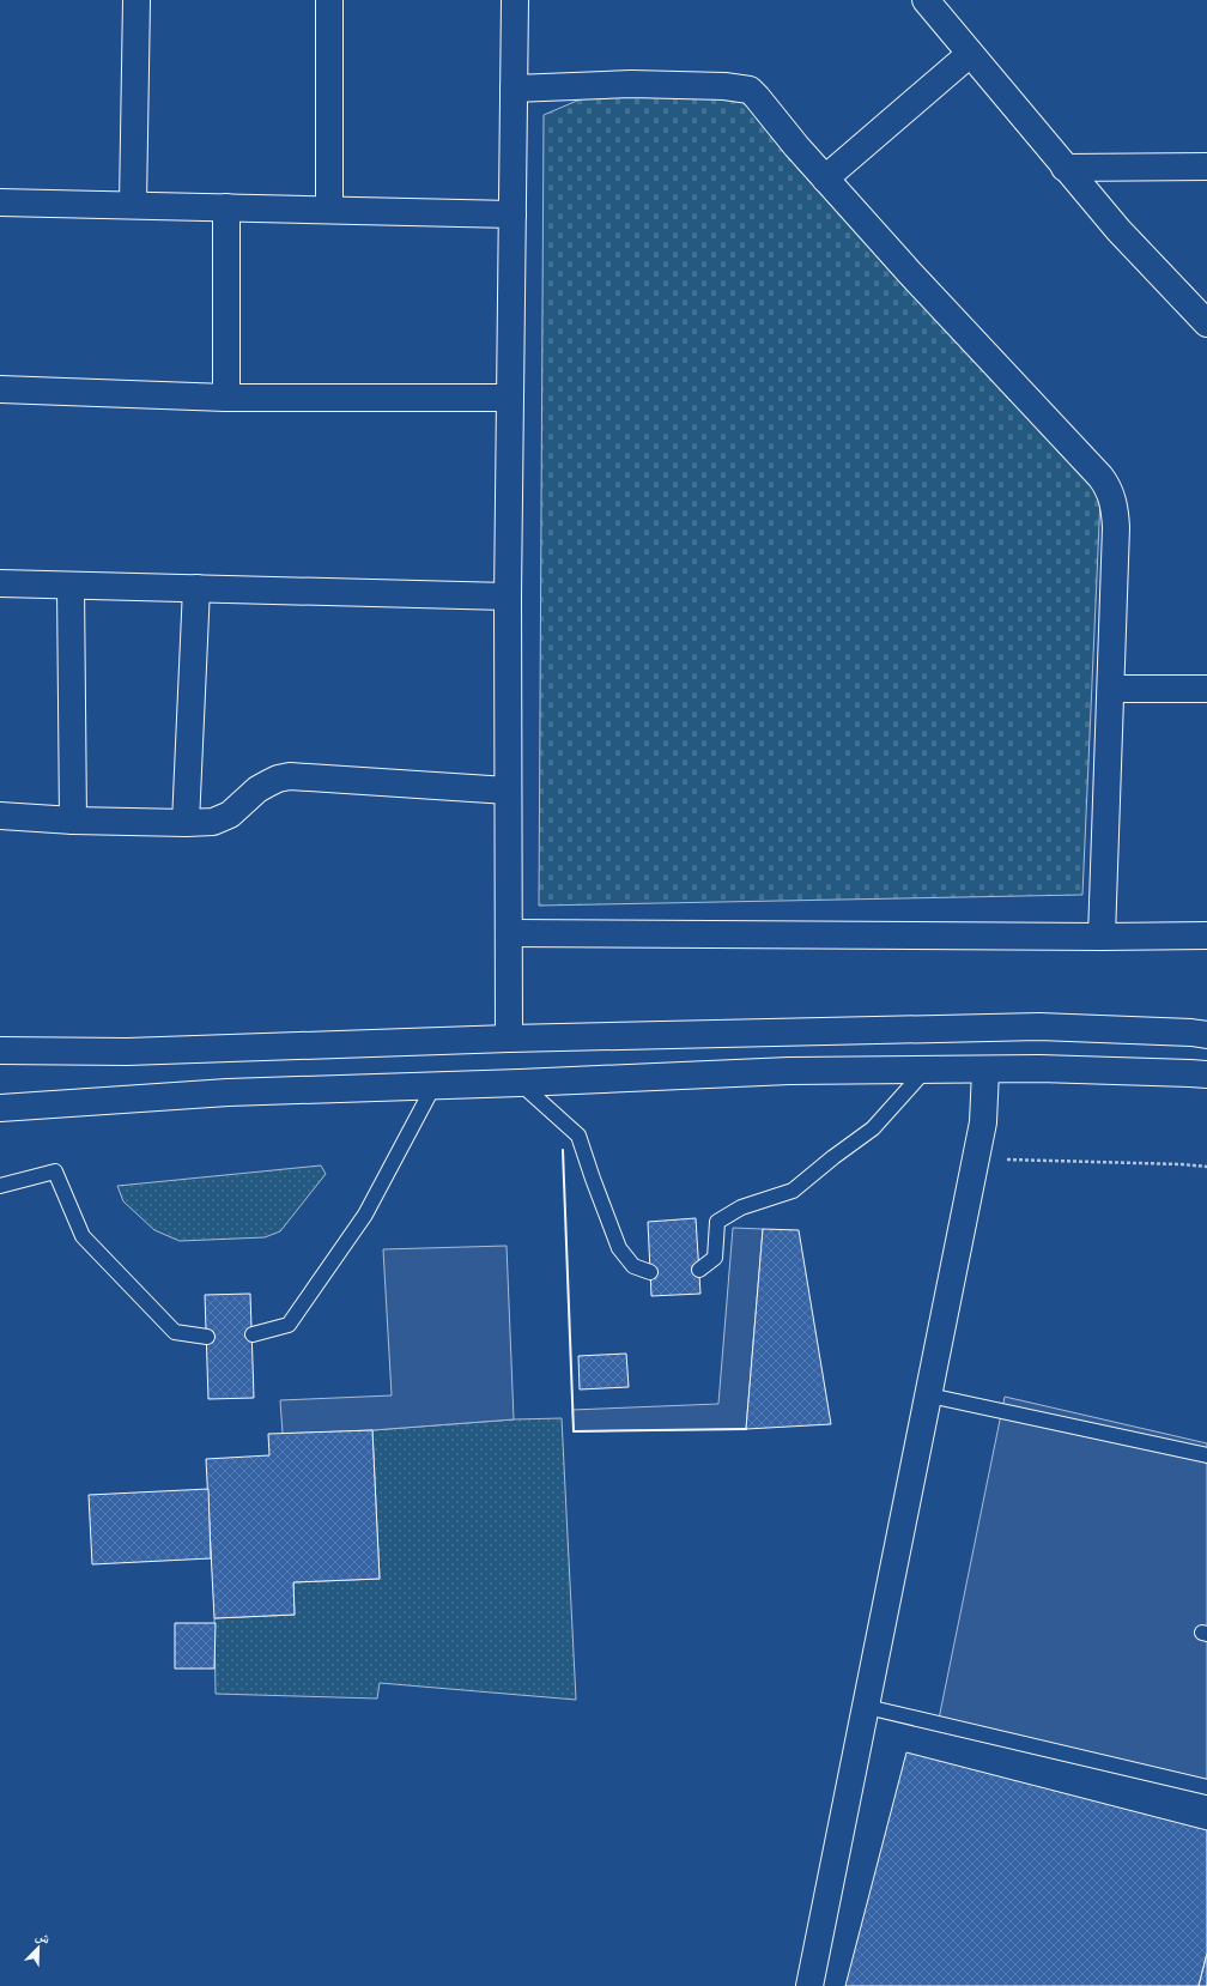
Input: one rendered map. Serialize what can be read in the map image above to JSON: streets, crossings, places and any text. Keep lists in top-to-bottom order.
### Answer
{
  "north": "top right"
}
